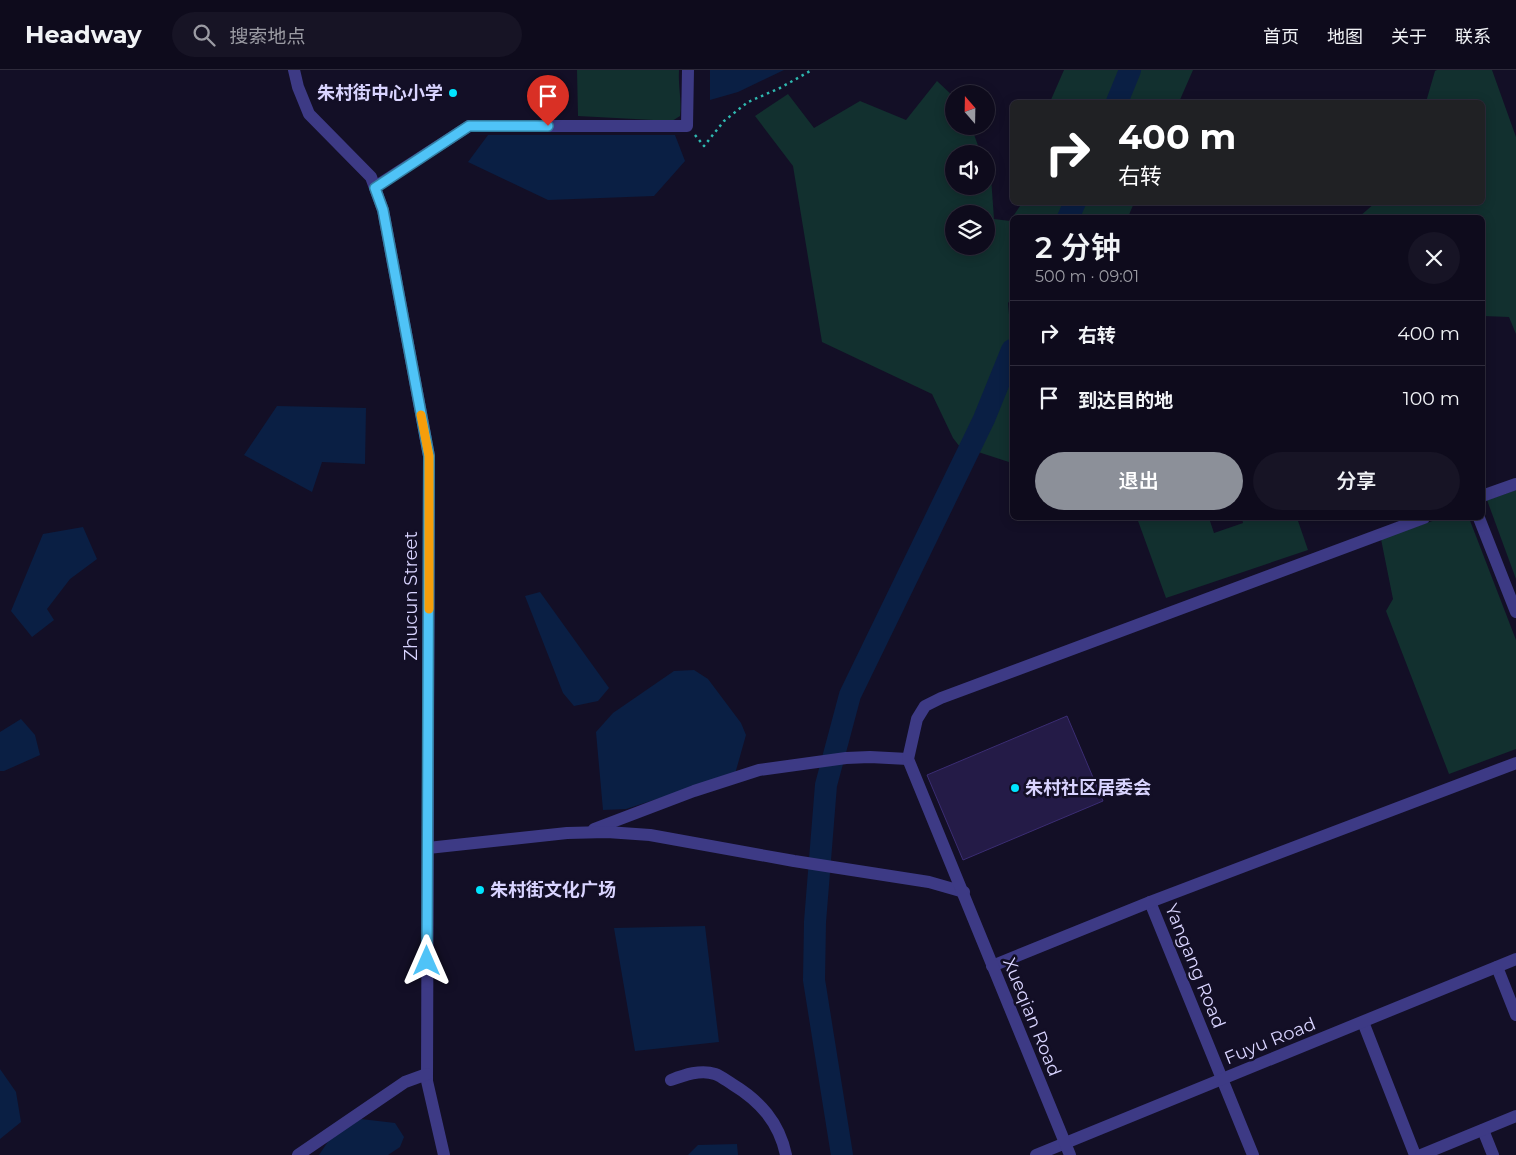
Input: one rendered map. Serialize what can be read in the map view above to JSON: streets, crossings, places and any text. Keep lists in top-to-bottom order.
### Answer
{
  "streets": {
    "street": [
      "Zhucun Street",
      "Yangang Road",
      "Xueqian Road",
      "Fuyu Road"
    ]
  },
  "crossings": [
    ["Yangang Road", "Fuyu Road"],
    ["Xueqian Road", "Fuyu Road"]
  ],
  "places": ["朱村街中心小学", "朱村社区居委会", "朱村街文化广场"],
  "north": "top",
  "page": {
    "header": "Headway",
    "search": "搜索地点",
    "nav": [
      "首页",
      "地图",
      "关于",
      "联系"
    ],
    "turn": ["400 m", "右转"],
    "heading": ["2 分钟", "500 m · 09:01"],
    "list": [
      {
        "name": "右转",
        "value": "400 m"
      },
      {
        "name": "到达目的地",
        "value": "100 m"
      }
    ],
    "buttons": ["退出", "分享"]
  }
}
